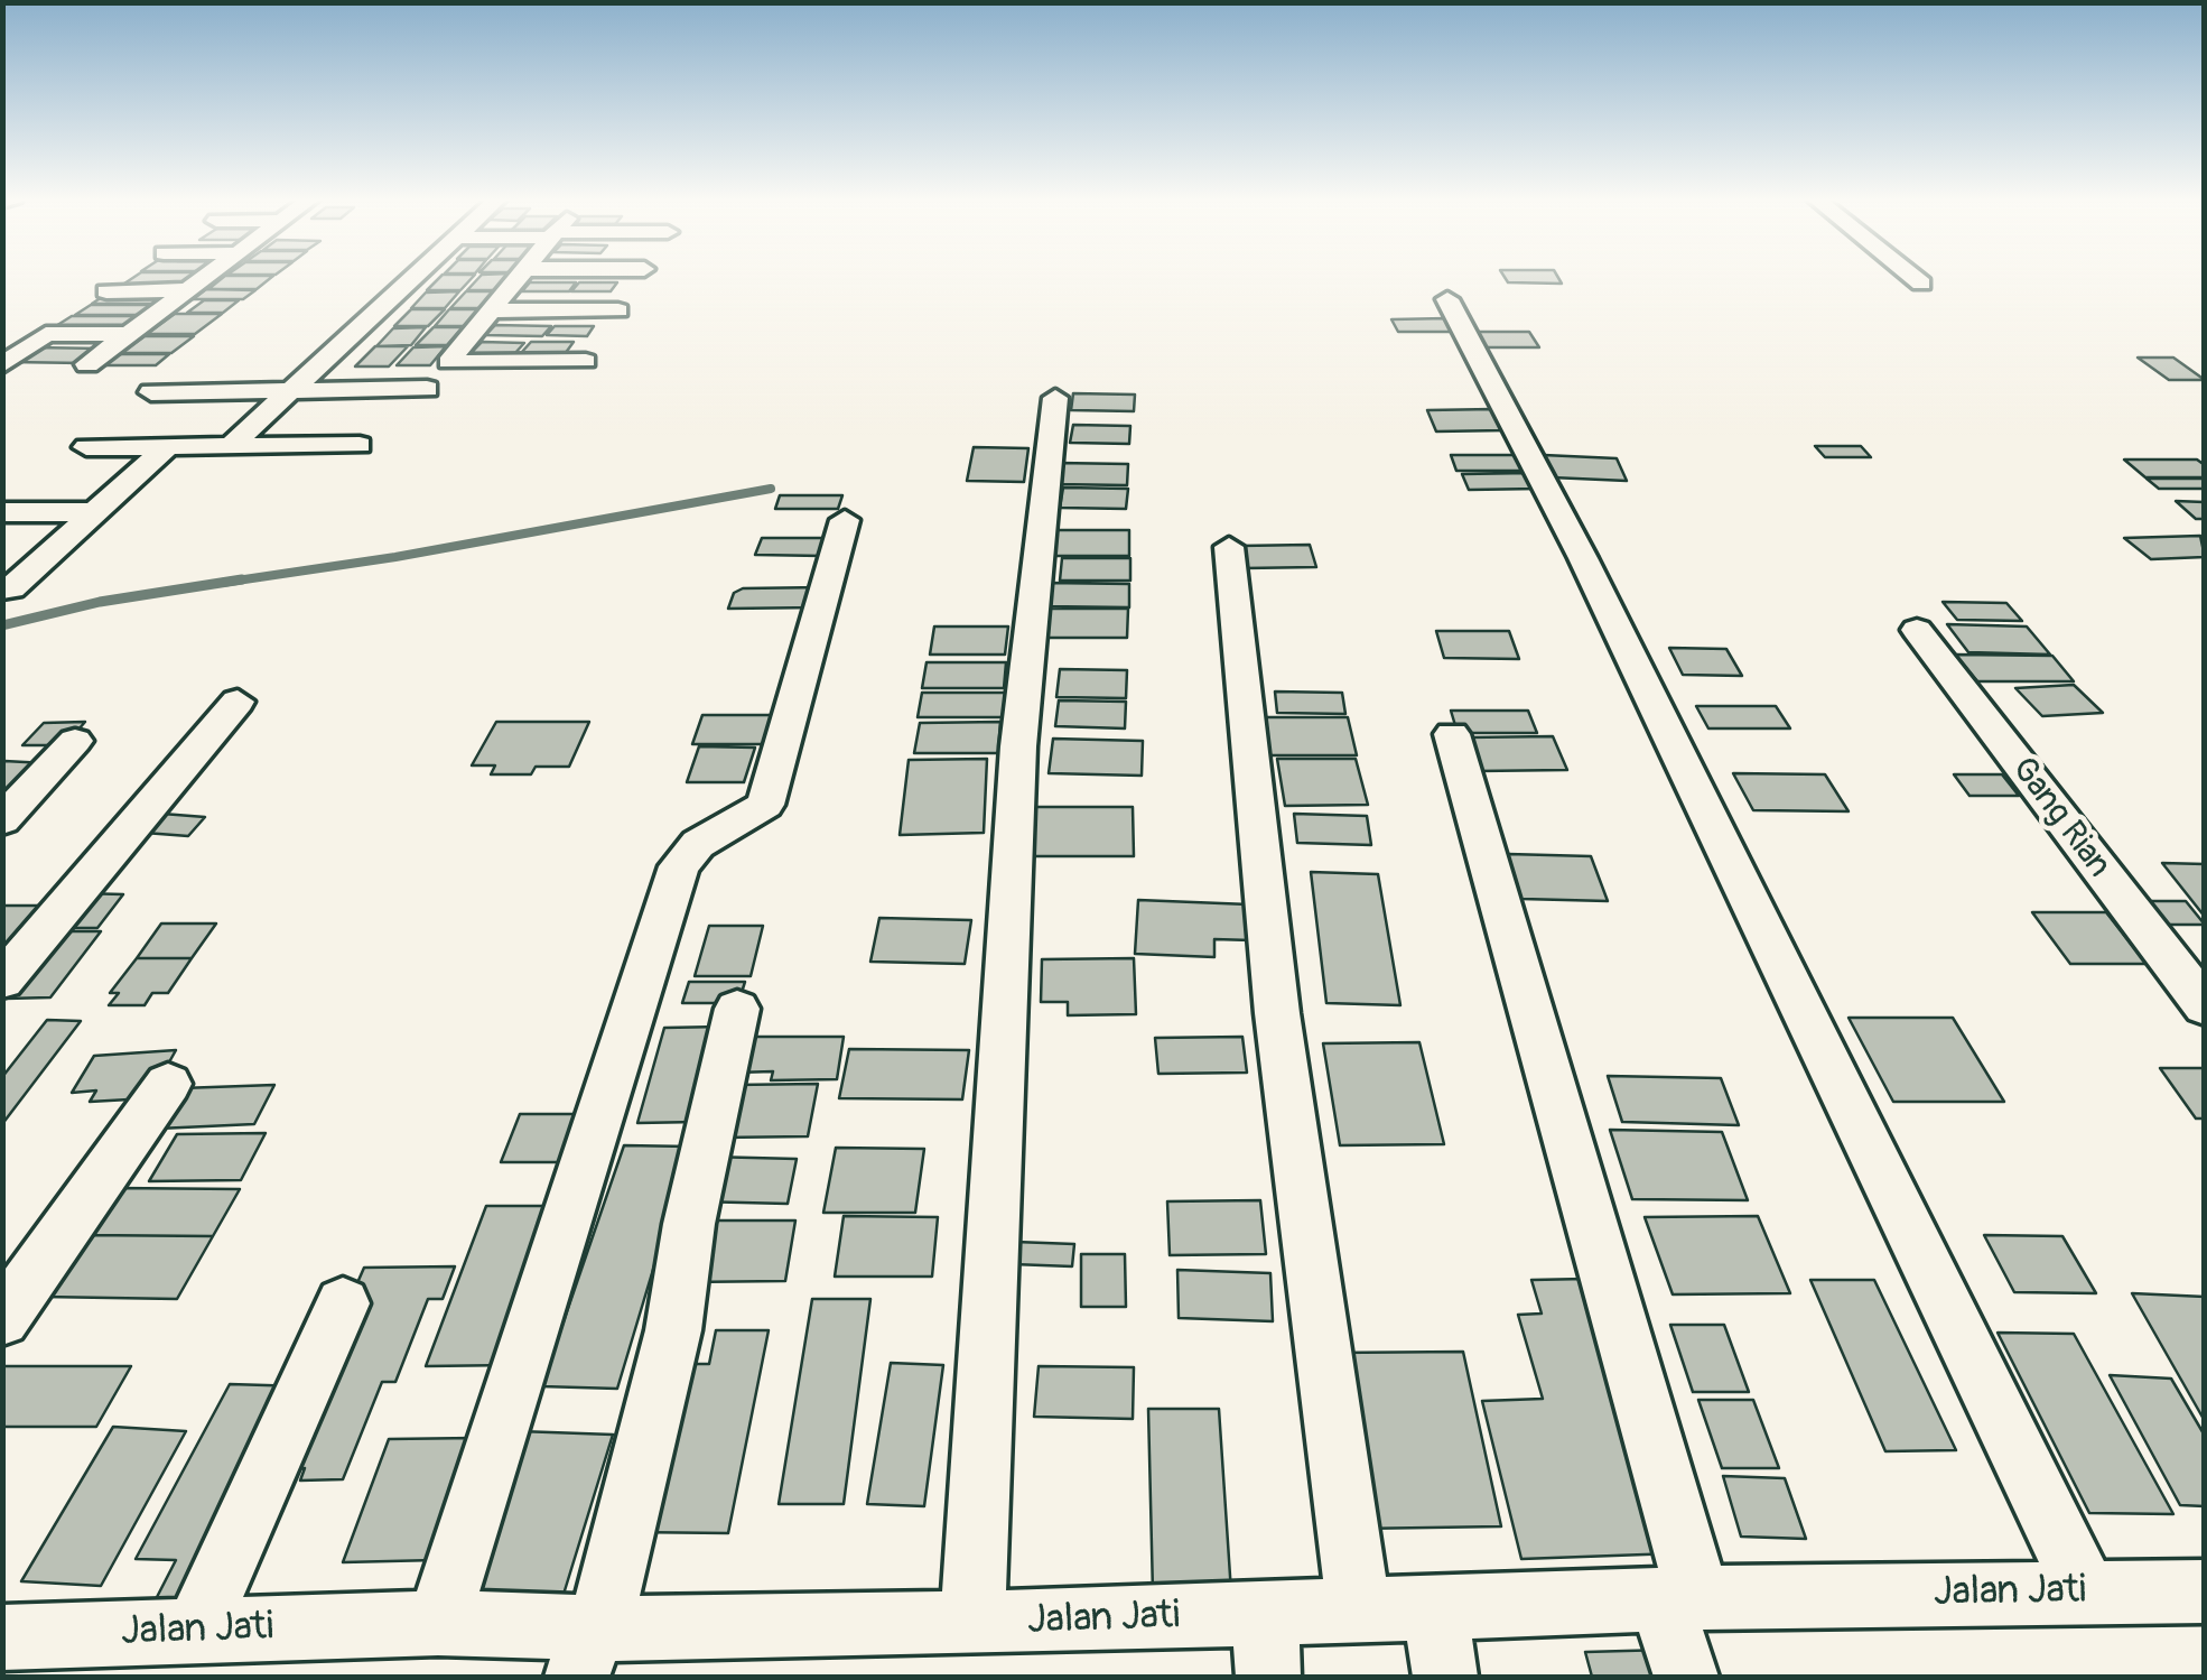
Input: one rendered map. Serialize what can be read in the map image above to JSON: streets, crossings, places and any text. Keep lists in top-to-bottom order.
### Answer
{
  "streets": {
    "street": ["Gang Rian", "Jalan Jati"]
  }
}
